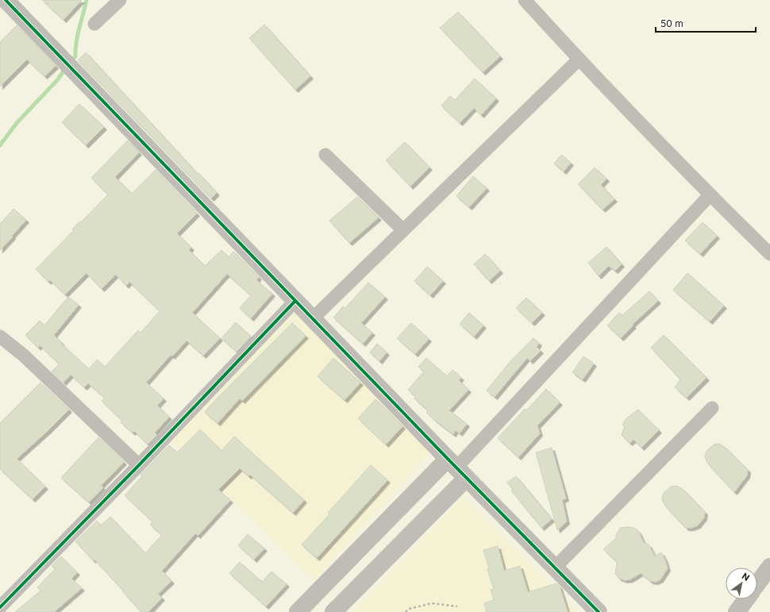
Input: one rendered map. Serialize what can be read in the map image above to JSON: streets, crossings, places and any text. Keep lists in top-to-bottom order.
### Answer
{
  "scale_bar": "50 m",
  "north": "top right"
}
